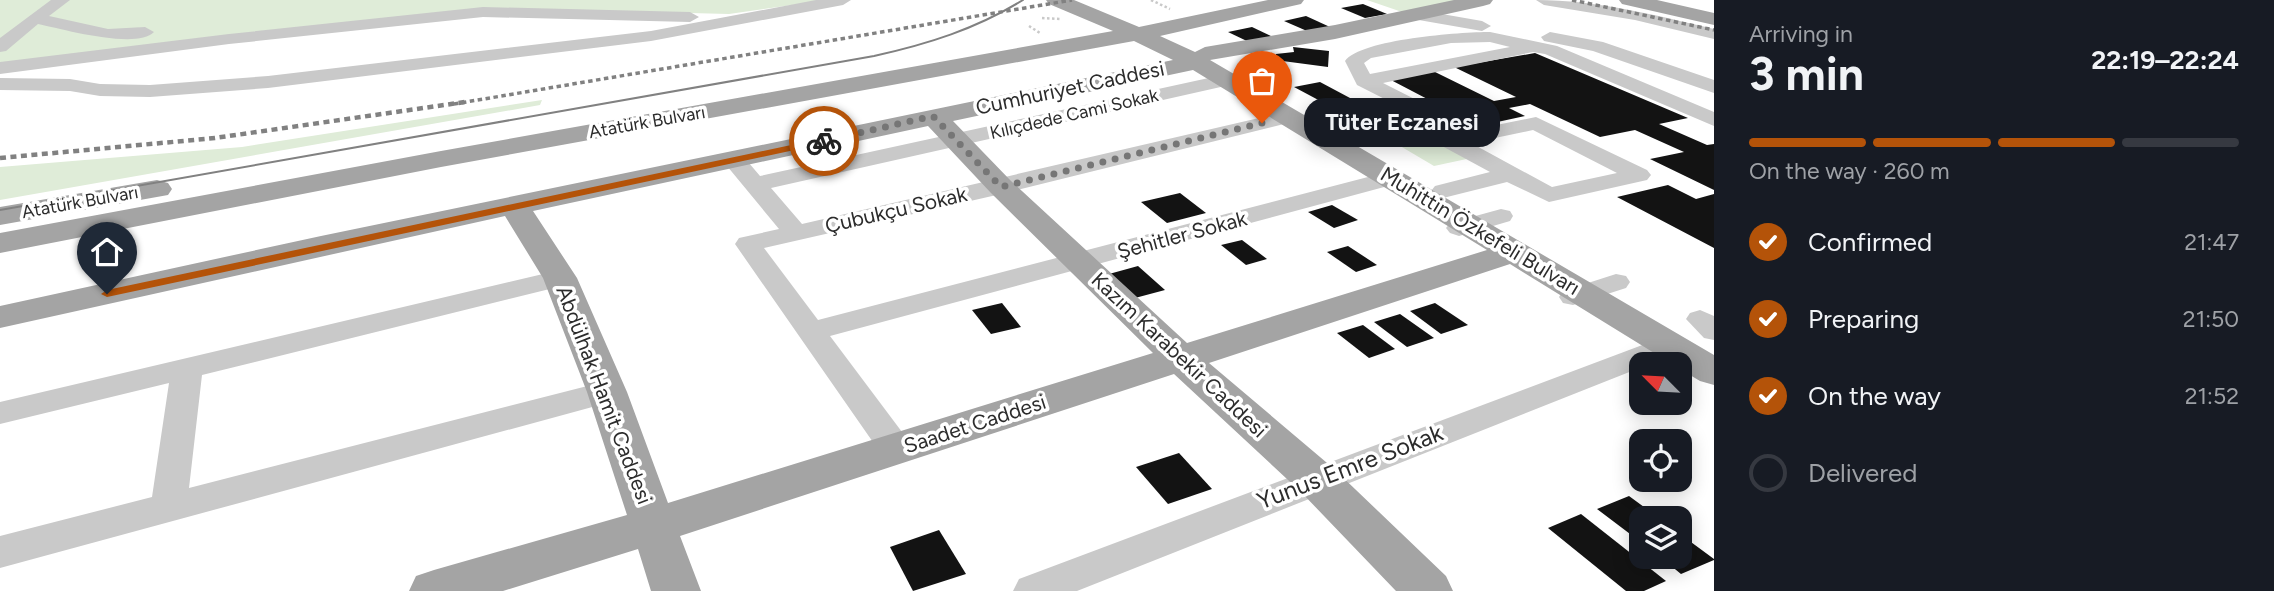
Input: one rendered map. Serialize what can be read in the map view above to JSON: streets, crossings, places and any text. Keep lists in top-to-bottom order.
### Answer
{
  "streets": {
    "main road": [
      "Cumhuriyet Caddesi",
      "Atatürk Bulvarı",
      "Muhittin Özkefeli Bulvarı",
      "Kazım Karabekir Caddesi",
      "Abdülhak Hamit Caddesi",
      "Saadet Caddesi"
    ],
    "street": [
      "Kılıçdede Cami Sokak",
      "Çubukçu Sokak",
      "Şehitler Sokak",
      "Yunus Emre Sokak"
    ]
  },
  "crossings": [
    ["Cumhuriyet Caddesi", "Kılıçdede Cami Sokak"],
    ["Cumhuriyet Caddesi", "Muhittin Özkefeli Bulvarı"],
    ["Cumhuriyet Caddesi", "Kazım Karabekir Caddesi"],
    ["Cumhuriyet Caddesi", "Abdülhak Hamit Caddesi"],
    ["Kılıçdede Cami Sokak", "Muhittin Özkefeli Bulvarı"],
    ["Kılıçdede Cami Sokak", "Kazım Karabekir Caddesi"],
    ["Atatürk Bulvarı", "Muhittin Özkefeli Bulvarı"],
    ["Çubukçu Sokak", "Muhittin Özkefeli Bulvarı"],
    ["Çubukçu Sokak", "Şehitler Sokak"],
    ["Çubukçu Sokak", "Kazım Karabekir Caddesi"],
    ["Çubukçu Sokak", "Saadet Caddesi"],
    ["Muhittin Özkefeli Bulvarı", "Şehitler Sokak"],
    ["Muhittin Özkefeli Bulvarı", "Saadet Caddesi"],
    ["Muhittin Özkefeli Bulvarı", "Yunus Emre Sokak"],
    ["Şehitler Sokak", "Kazım Karabekir Caddesi"],
    ["Kazım Karabekir Caddesi", "Saadet Caddesi"],
    ["Kazım Karabekir Caddesi", "Yunus Emre Sokak"],
    ["Abdülhak Hamit Caddesi", "Saadet Caddesi"]
  ],
  "places": ["Tüter Eczanesi"],
  "north": "top left",
  "page": {
    "heading": ["3 min", "Arriving in", "22:19–22:24"],
    "bubble": "Tüter Eczanesi",
    "bar": "On the way · 260 m",
    "list": [
      ["Confirmed", "21:47"],
      ["Preparing", "21:50"],
      ["On the way", "21:52"],
      "Delivered"
    ]
  }
}
